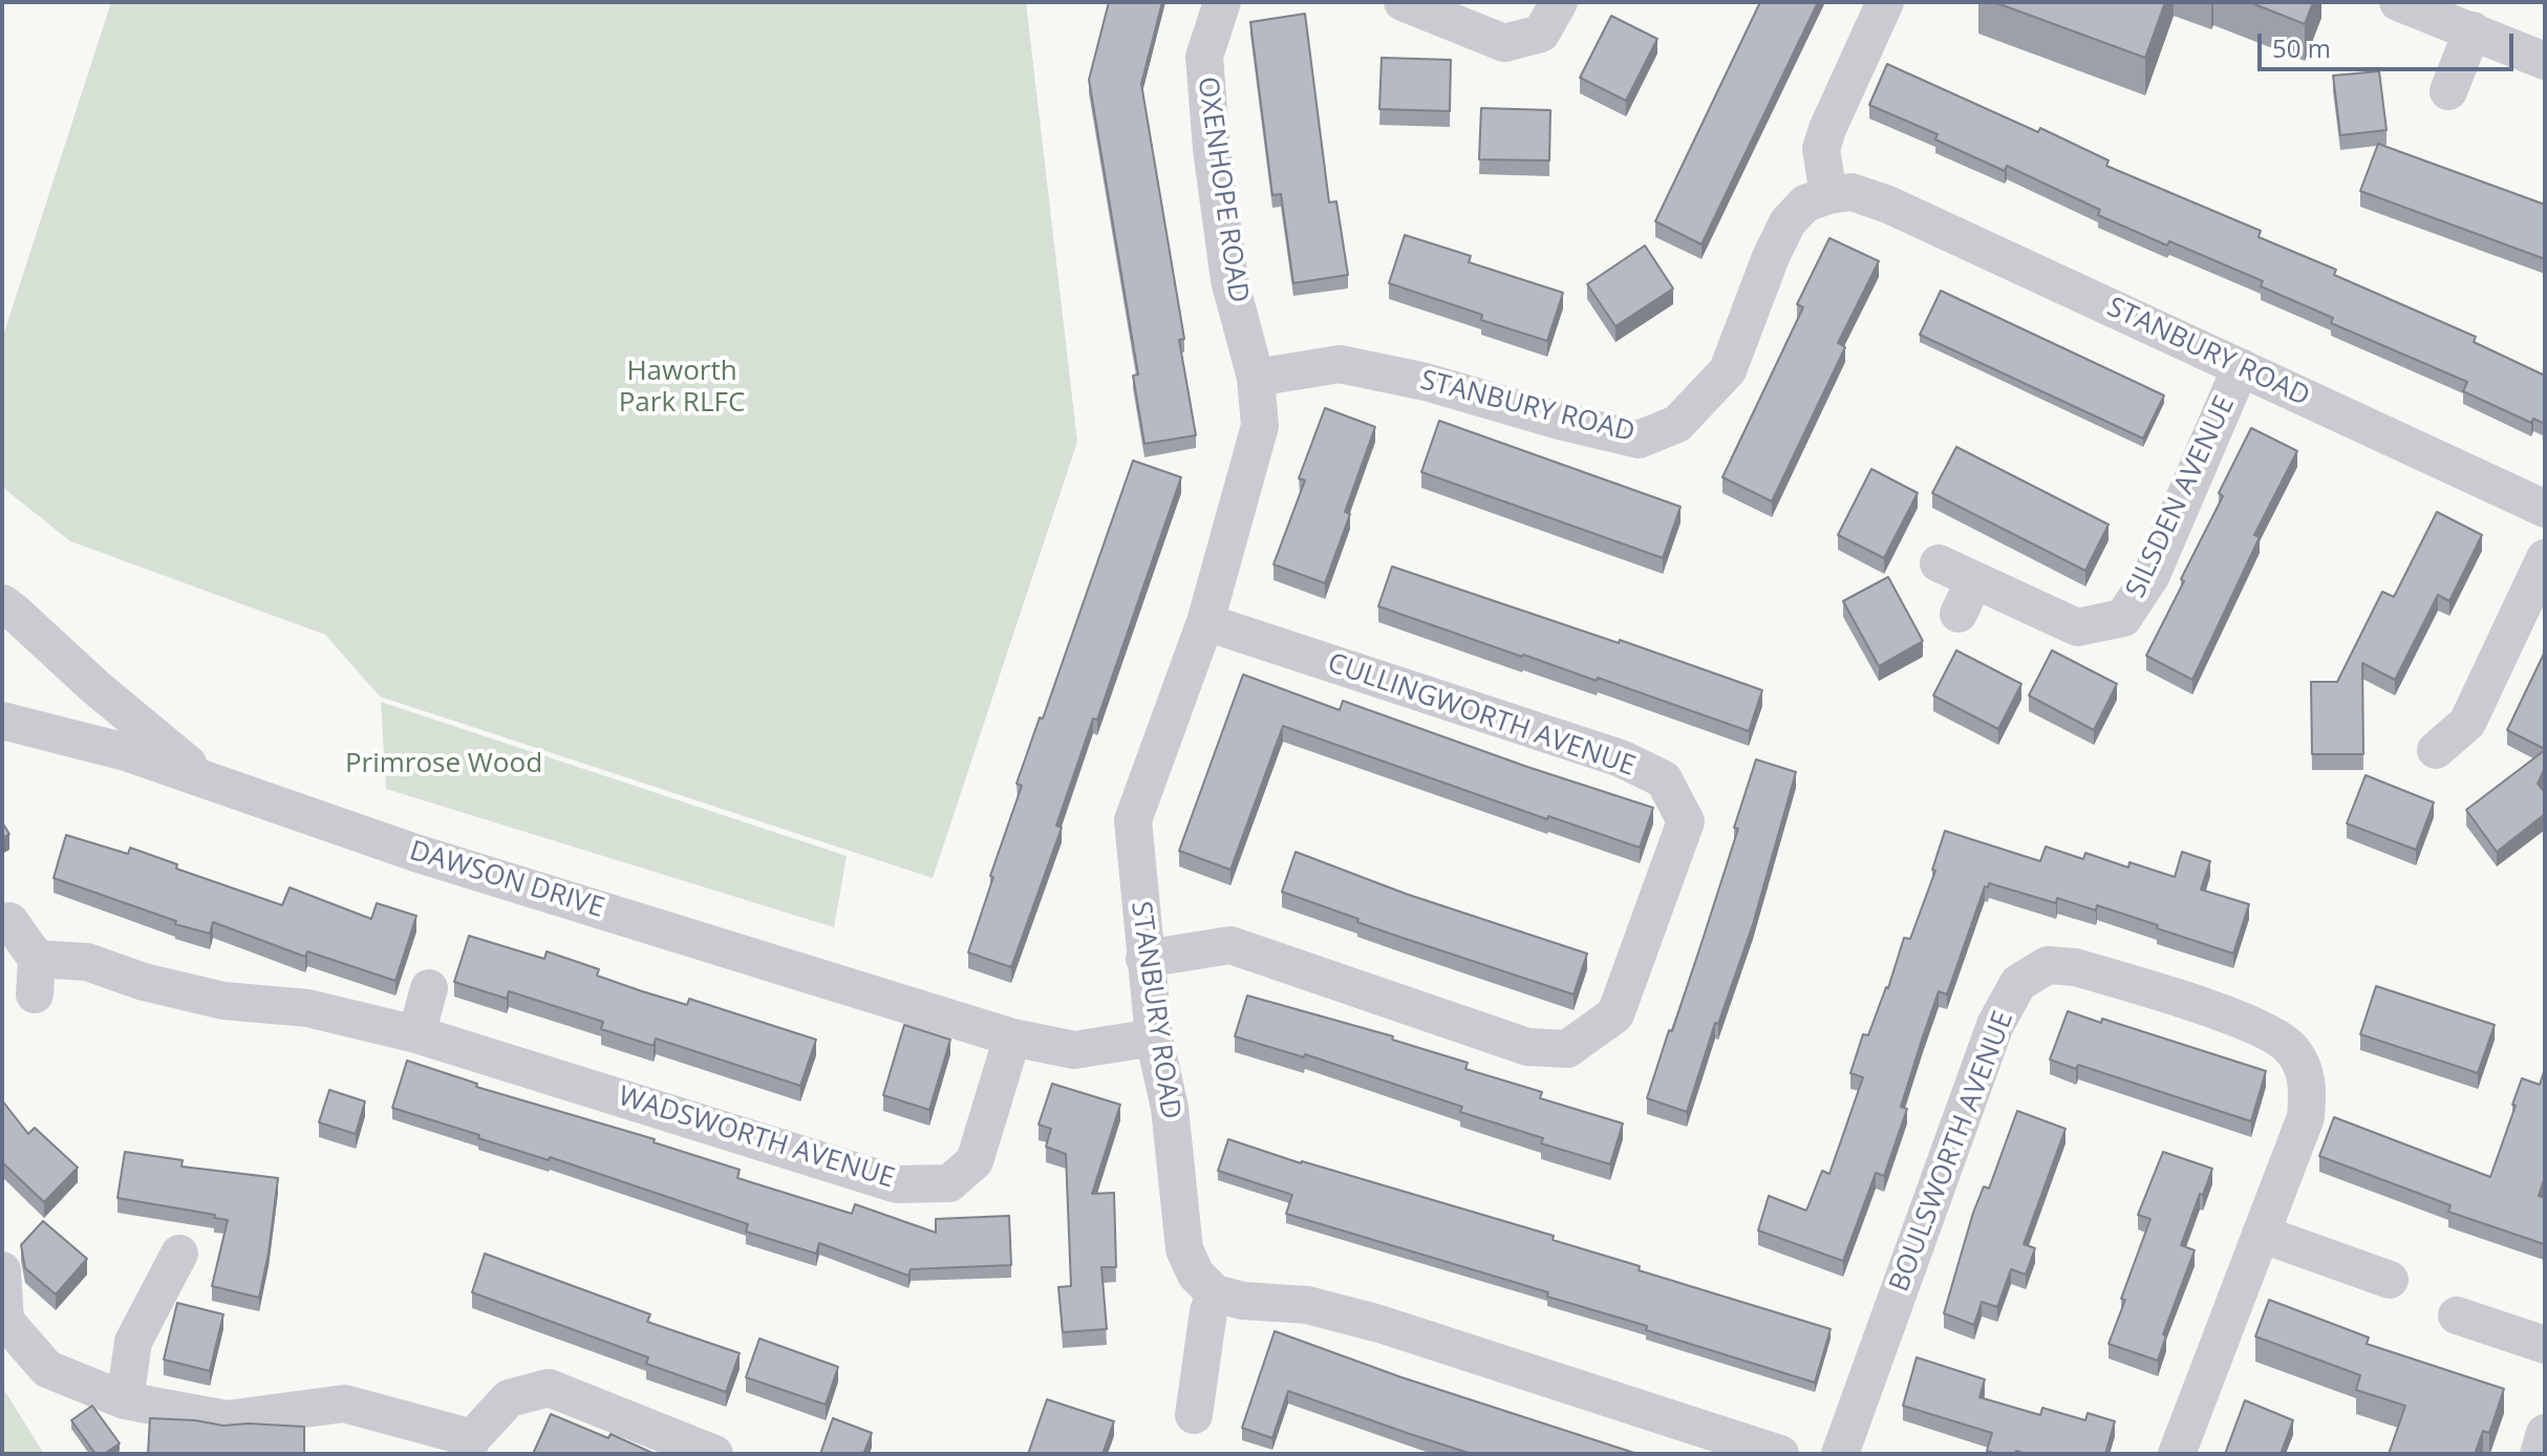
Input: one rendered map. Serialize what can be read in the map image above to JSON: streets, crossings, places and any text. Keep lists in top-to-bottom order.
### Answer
{
  "streets": {
    "street": [
      "OXENHOPE ROAD",
      "STANBURY ROAD",
      "SILSDEN AVENUE",
      "CULLINGWORTH AVENUE",
      "DAWSON DRIVE",
      "WADSWORTH AVENUE",
      "BOULSWORTH AVENUE"
    ]
  },
  "crossings": [
    ["OXENHOPE ROAD", "STANBURY ROAD"],
    ["STANBURY ROAD", "SILSDEN AVENUE"],
    ["STANBURY ROAD", "CULLINGWORTH AVENUE"],
    ["DAWSON DRIVE", "WADSWORTH AVENUE"]
  ],
  "parks": ["Haworth Park RLFC", "Primrose Wood"],
  "scale_bar": "50 m"
}
